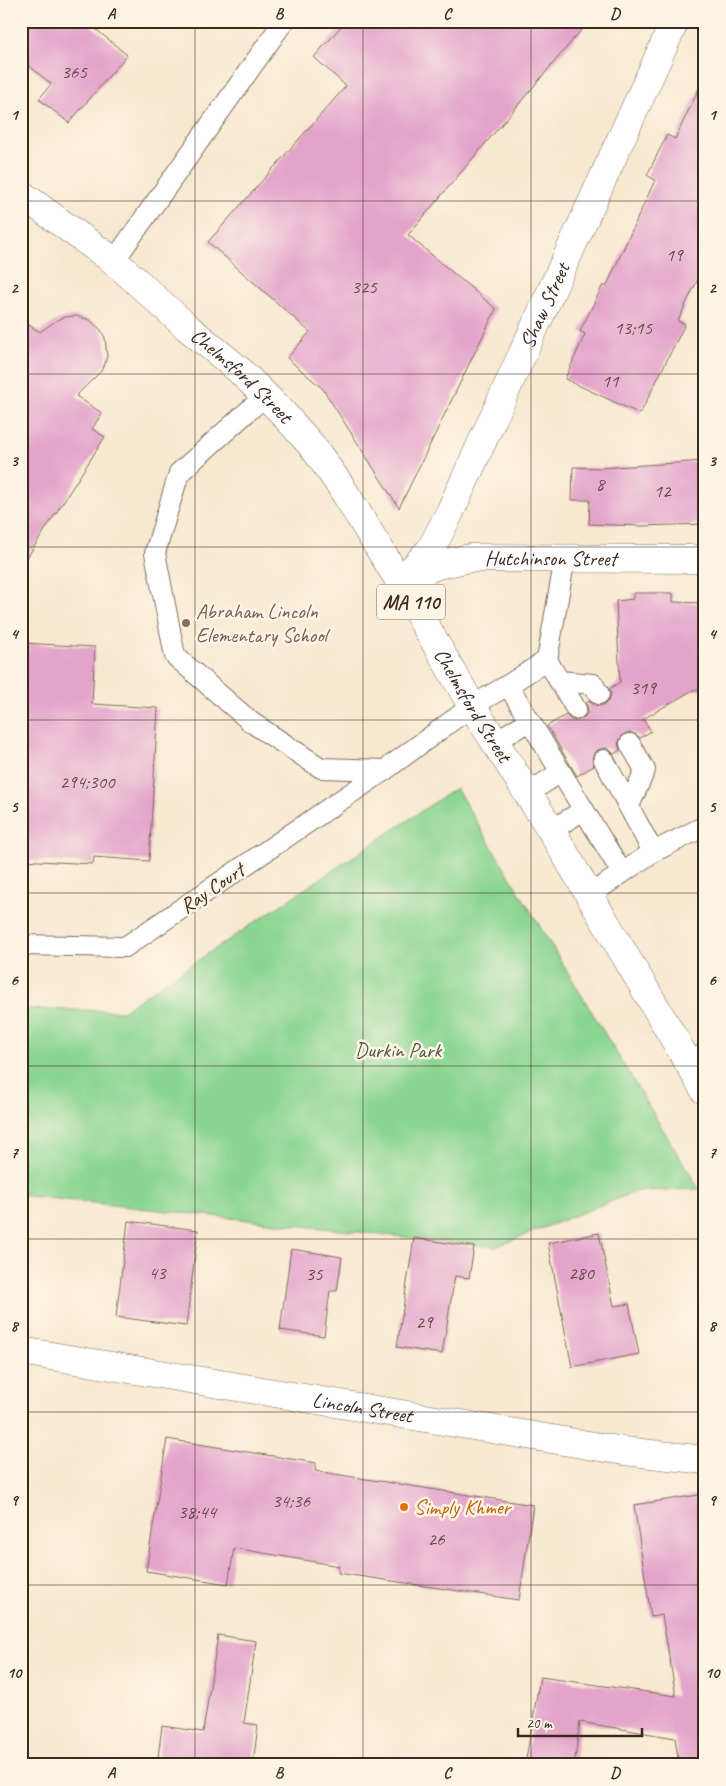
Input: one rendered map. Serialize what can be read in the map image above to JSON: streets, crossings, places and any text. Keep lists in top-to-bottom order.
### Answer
{
  "streets": {
    "street": [
      "Shaw Street",
      "Chelmsford Street",
      "Hutchinson Street",
      "MA 110",
      "Lincoln Street"
    ],
    "lane": ["Ray Court"]
  },
  "crossings": [
    ["Shaw Street", "Chelmsford Street"],
    ["Shaw Street", "Hutchinson Street"],
    ["Chelmsford Street", "Hutchinson Street"],
    ["Chelmsford Street", "Ray Court"]
  ],
  "parks": ["Durkin Park"],
  "places": ["Abraham Lincoln Elementary School", "Simply Khmer"],
  "house_numbers": [
    "365",
    "19",
    "325",
    "13;15",
    "11",
    "8",
    "12",
    "319",
    "294;300",
    "43",
    "280",
    "35",
    "29",
    "34;36",
    "38;44",
    "26"
  ],
  "scale_bar": "20 m",
  "grid": {
    "columns": [
      "A",
      "B",
      "C",
      "D"
    ],
    "rows": [
      "1",
      "2",
      "3",
      "4",
      "5",
      "6",
      "7",
      "8",
      "9",
      "10"
    ]
  }
}
